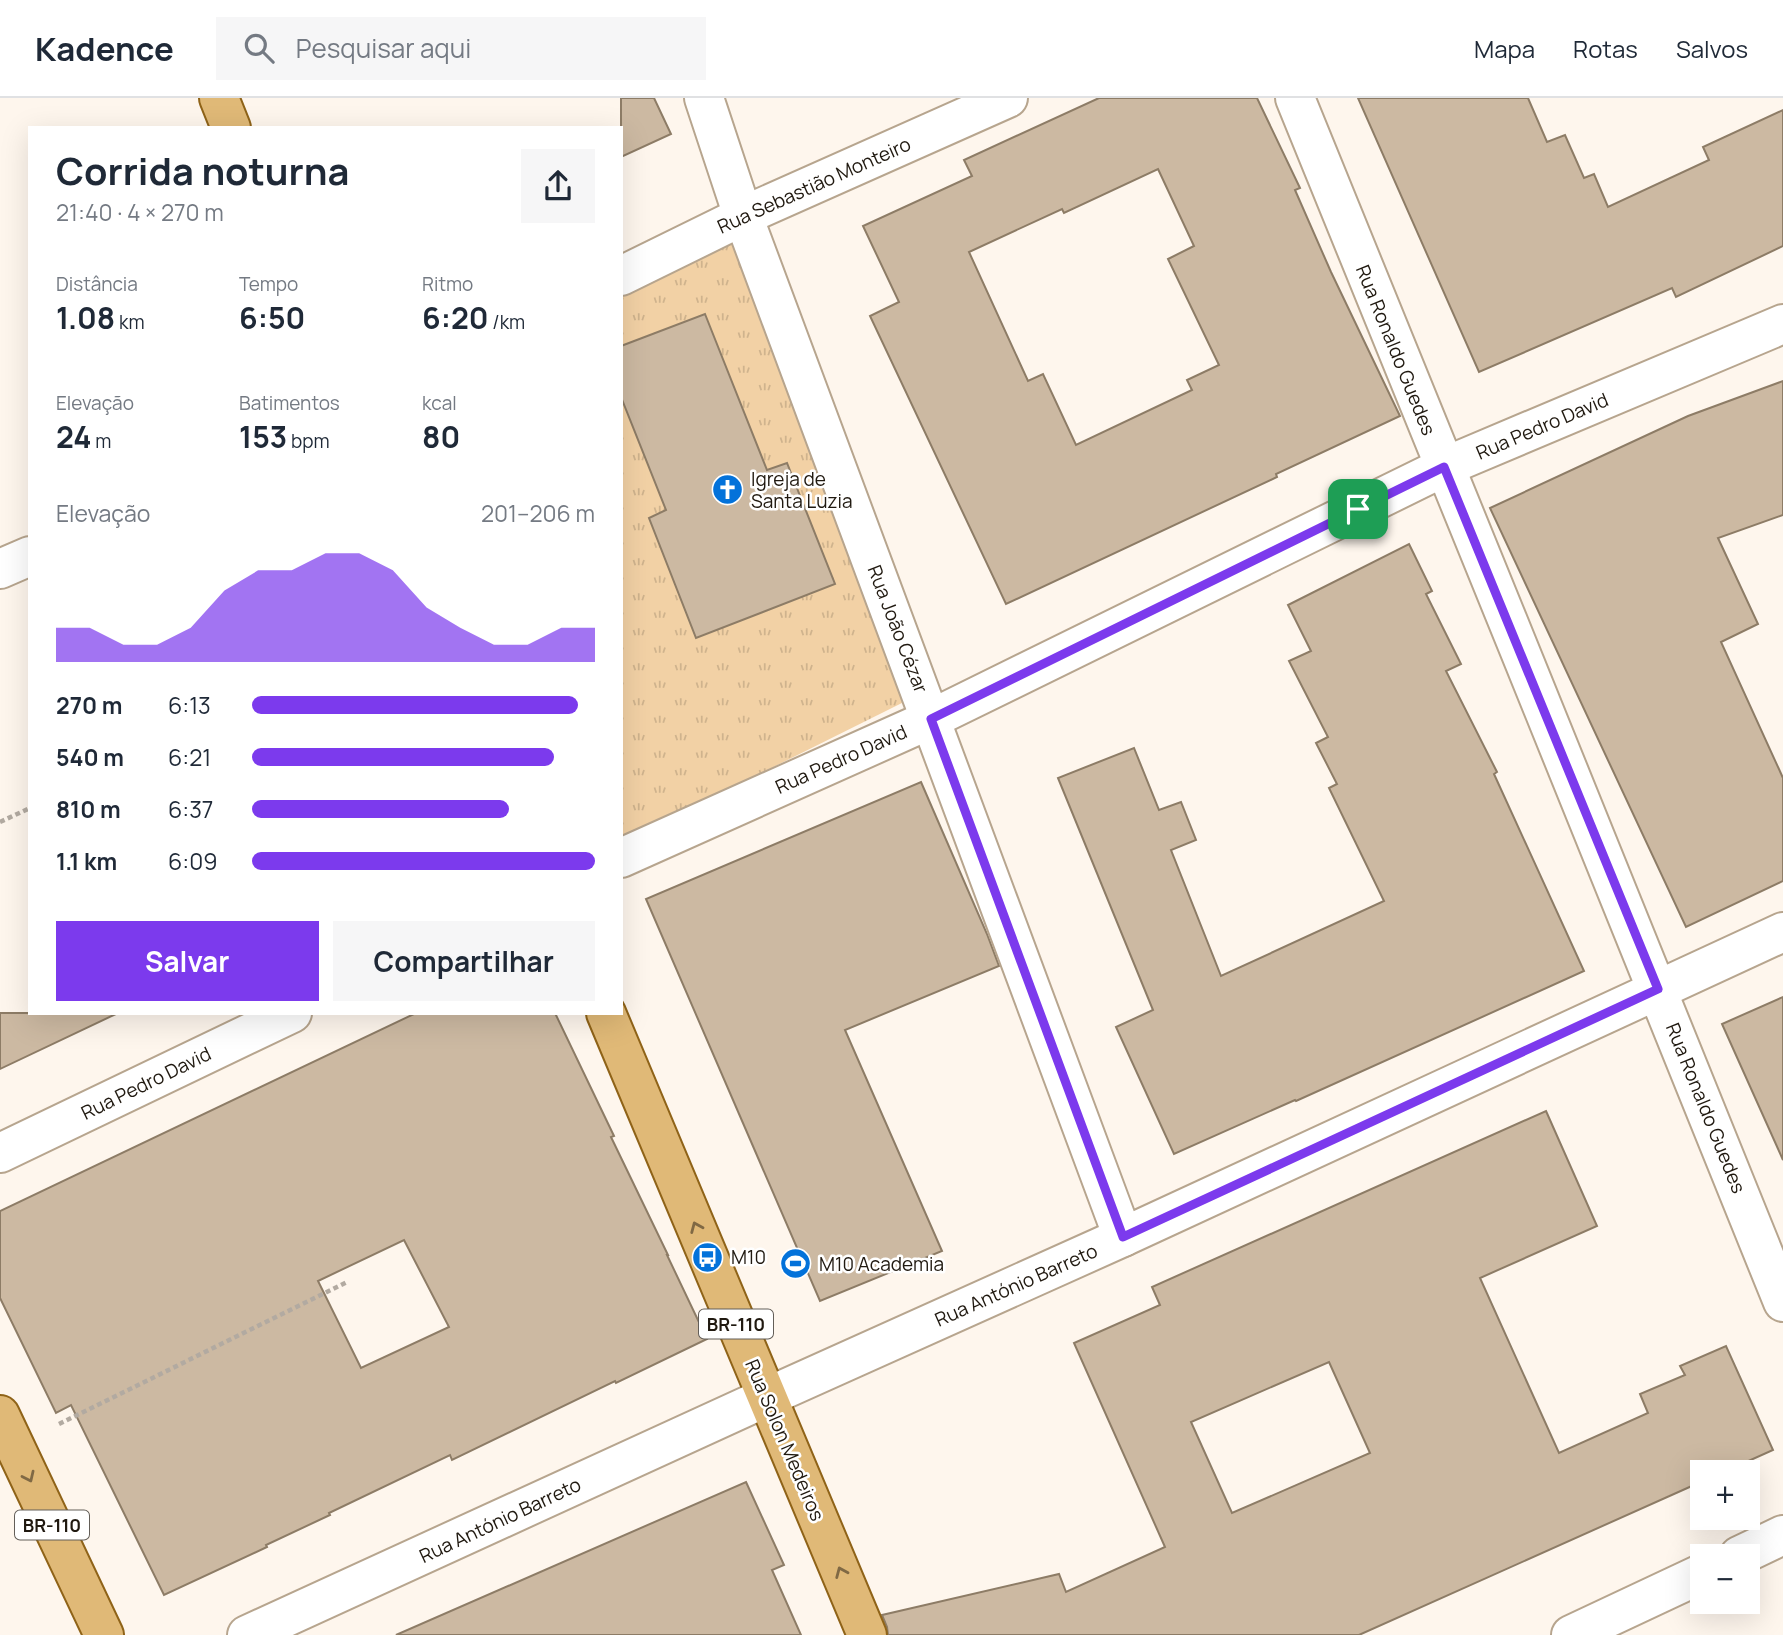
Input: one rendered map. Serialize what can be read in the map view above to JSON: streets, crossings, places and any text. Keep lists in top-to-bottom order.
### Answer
{
  "streets": {
    "main road": ["BR-110", "Rua Solon Medeiros"],
    "street": [
      "Rua Sebastião Monteiro",
      "Rua Ronaldo Guedes",
      "Rua Pedro David",
      "Rua João Cézar",
      "Rua António Barreto"
    ]
  },
  "crossings": [
    ["Rua Sebastião Monteiro", "Rua João Cézar"],
    ["Rua Ronaldo Guedes", "Rua Pedro David"],
    ["Rua Ronaldo Guedes", "Rua António Barreto"],
    ["Rua Pedro David", "Rua João Cézar"],
    ["Rua João Cézar", "Rua António Barreto"],
    ["Rua António Barreto", "Rua Solon Medeiros"]
  ],
  "one_way": ["Rua Solon Medeiros"],
  "places": {
    "church": ["Igreja de Santa Luzia"],
    "bus stop": ["M10"],
    "sports": ["M10 Academia"]
  },
  "page": {
    "header": "Kadence",
    "search": "Pesquisar aqui",
    "nav": ["Mapa", "Rotas", "Salvos"],
    "heading": ["Corrida noturna", "21:40 · 4 × 270 m"],
    "stats": [
      ["Distância", "1.08 km"],
      ["Tempo", "6:50"],
      ["Ritmo", "6:20 /km"],
      ["Elevação", "24 m"],
      ["Batimentos", "153 bpm"],
      ["kcal", "80"]
    ],
    "chart": ["Elevação", "201–206 m"],
    "list": [
      {
        "name": "270 m",
        "note": "6:13"
      },
      {
        "name": "540 m",
        "note": "6:21"
      },
      {
        "name": "810 m",
        "note": "6:37"
      },
      {
        "name": "1.1 km",
        "note": "6:09"
      }
    ],
    "buttons": ["Salvar", "Compartilhar"],
    "map_buttons": ["+", "−"]
  }
}
